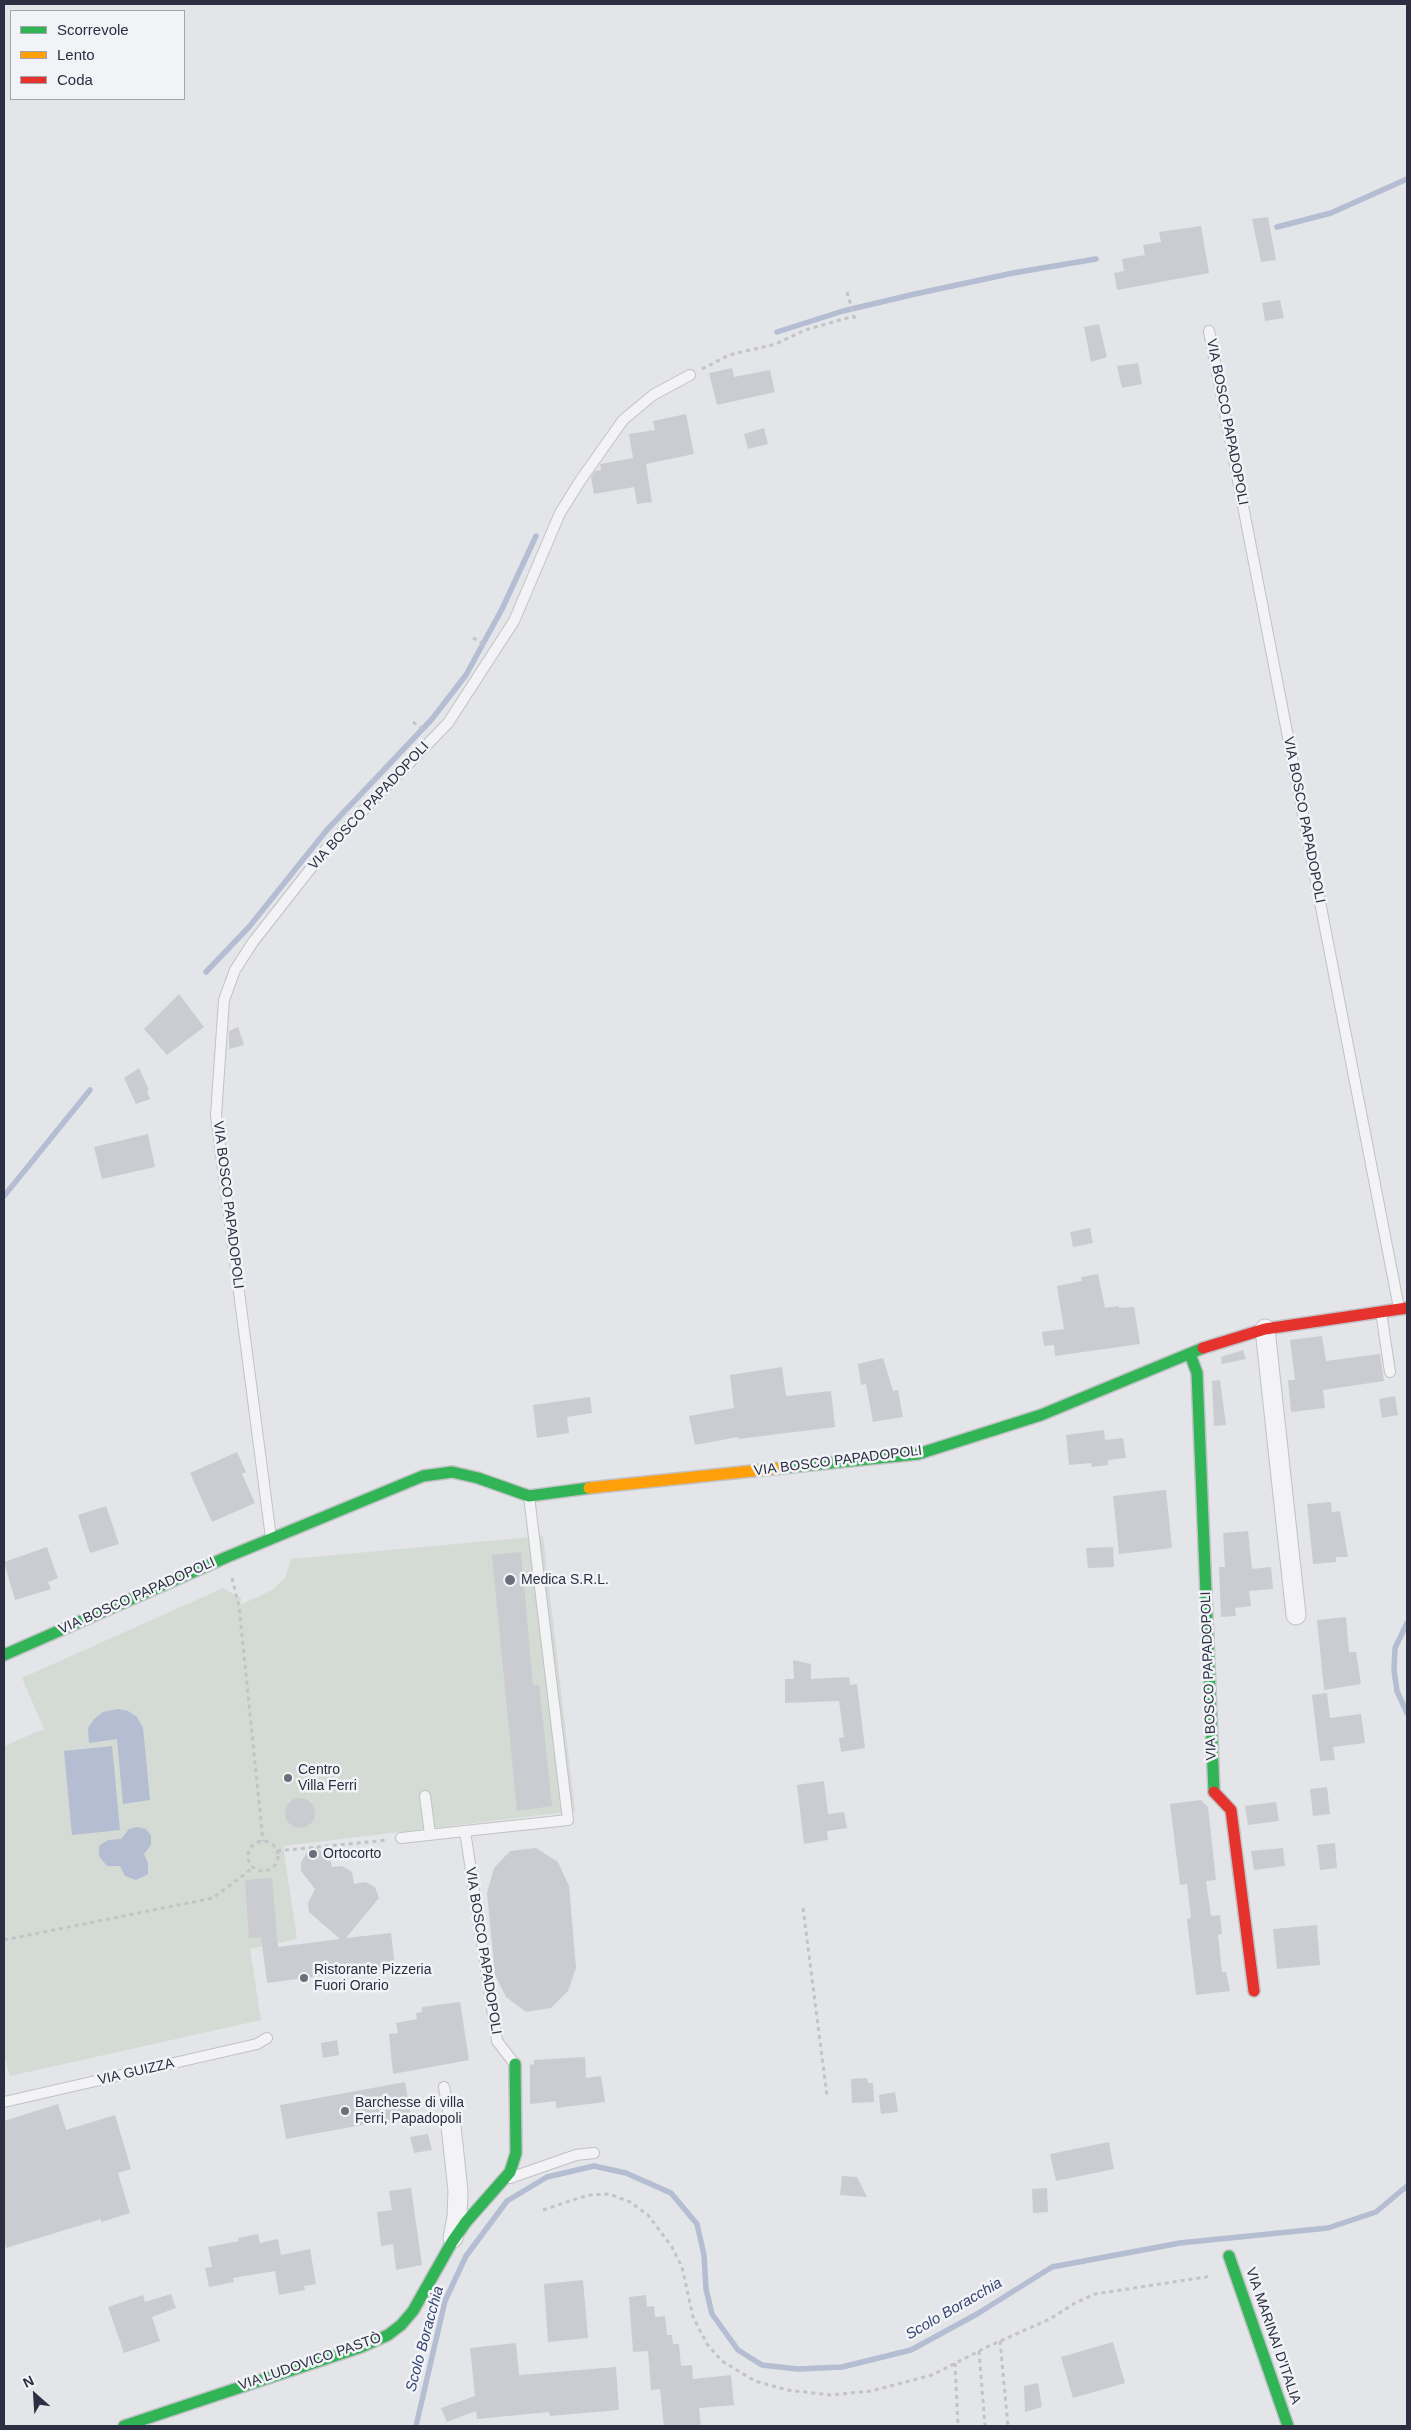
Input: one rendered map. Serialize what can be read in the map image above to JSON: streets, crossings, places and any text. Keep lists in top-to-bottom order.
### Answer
{
  "streets": {
    "street": ["VIA BOSCO PAPADOPOLI", "VIA MARINAI D'ITALIA", "VIA LUDOVICO PASTÒ"],
    "lane": ["VIA GUIZZA"]
  },
  "crossings": [
    ["VIA BOSCO PAPADOPOLI", "VIA LUDOVICO PASTÒ"]
  ],
  "water": ["Scolo Boracchia"],
  "places": [
    "Medica S.R.L.",
    "Centro Villa Ferri",
    "Ortocorto",
    "Ristorante Pizzeria Fuori Orario",
    "Barchesse di villa Ferri, Papadopoli"
  ],
  "legend": ["Scorrevole", "Lento", "Coda"],
  "north": "top left"
}
